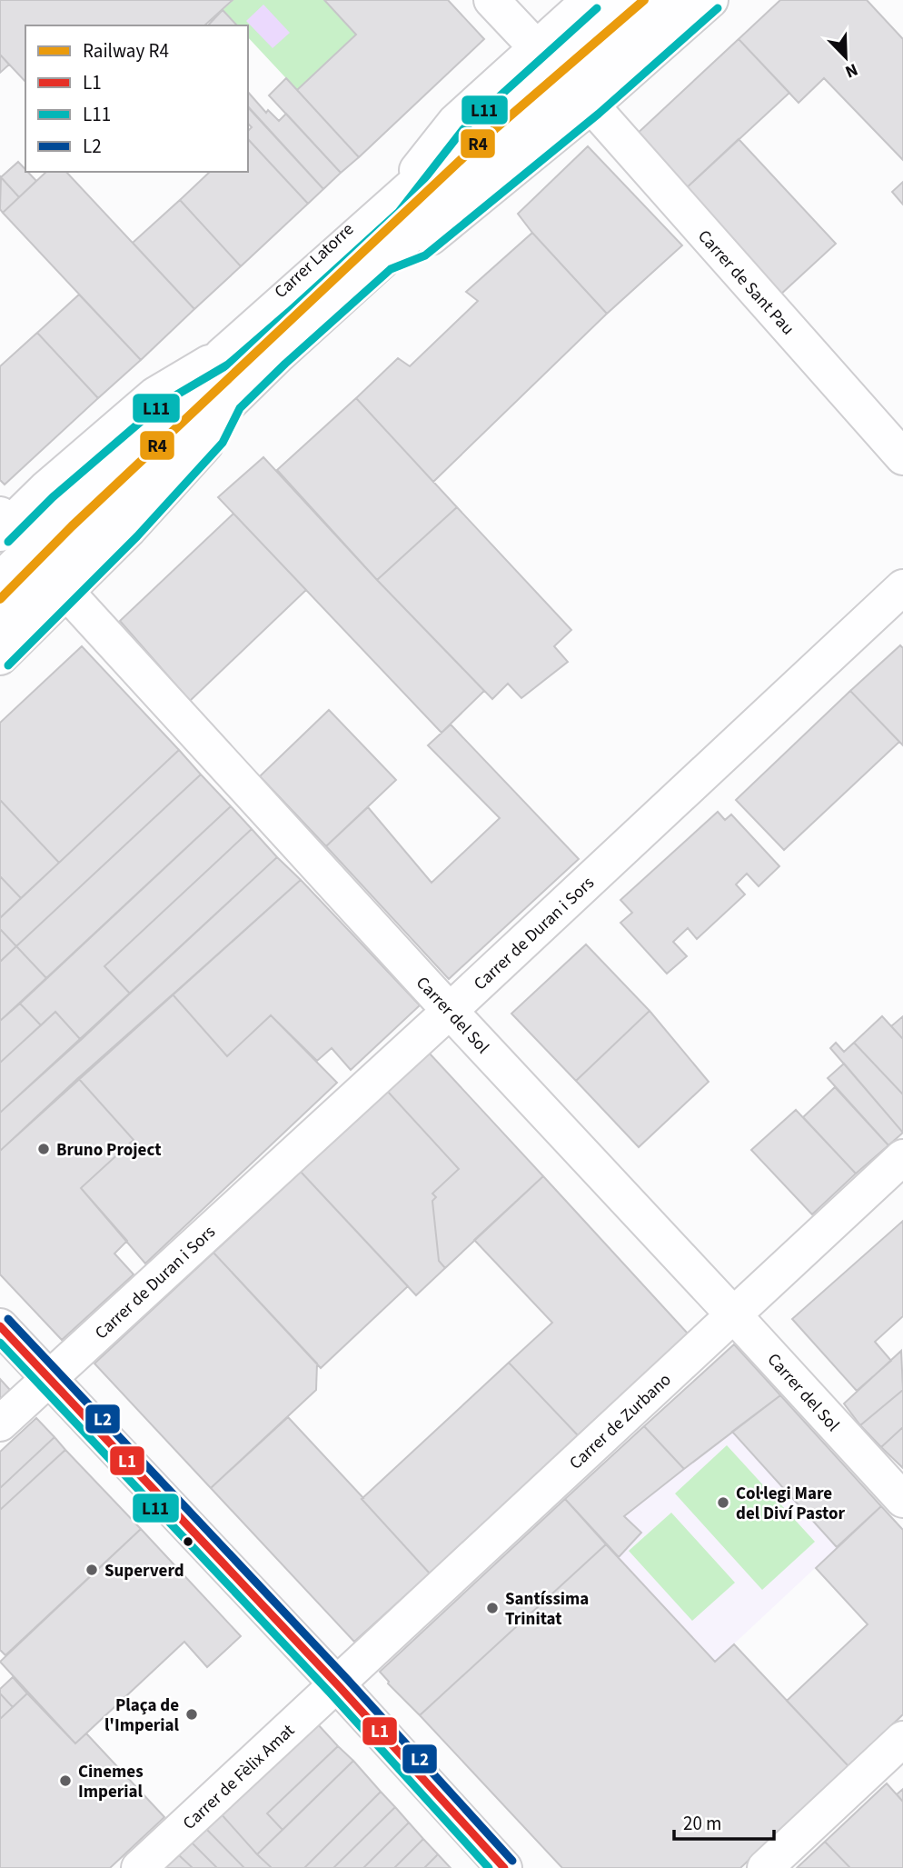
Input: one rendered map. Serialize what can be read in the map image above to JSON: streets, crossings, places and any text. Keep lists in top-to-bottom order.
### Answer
{
  "streets": {
    "street": [
      "Carrer Latorre",
      "Carrer de Sant Pau",
      "Carrer de Duran i Sors",
      "Carrer del Sol",
      "Carrer de Zurbano",
      "Carrer de Fèlix Amat"
    ]
  },
  "crossings": [
    ["Carrer de Duran i Sors", "Carrer del Sol"],
    ["Carrer del Sol", "Carrer de Zurbano"],
    ["Carrer de Zurbano", "Carrer de Fèlix Amat"]
  ],
  "places": [
    "Bruno Project",
    "Col·legi Mare del Diví Pastor",
    "Superverd",
    "Santíssima Trinitat",
    "Plaça de l'Imperial",
    "Cinemes Imperial"
  ],
  "lines": [
    "rail line R4",
    "transit line L11",
    "transit line L2",
    "transit line L1"
  ],
  "legend": [
    "Railway R4",
    "L1",
    "L11",
    "L2"
  ],
  "scale_bar": "20 m",
  "north": "bottom right"
}
